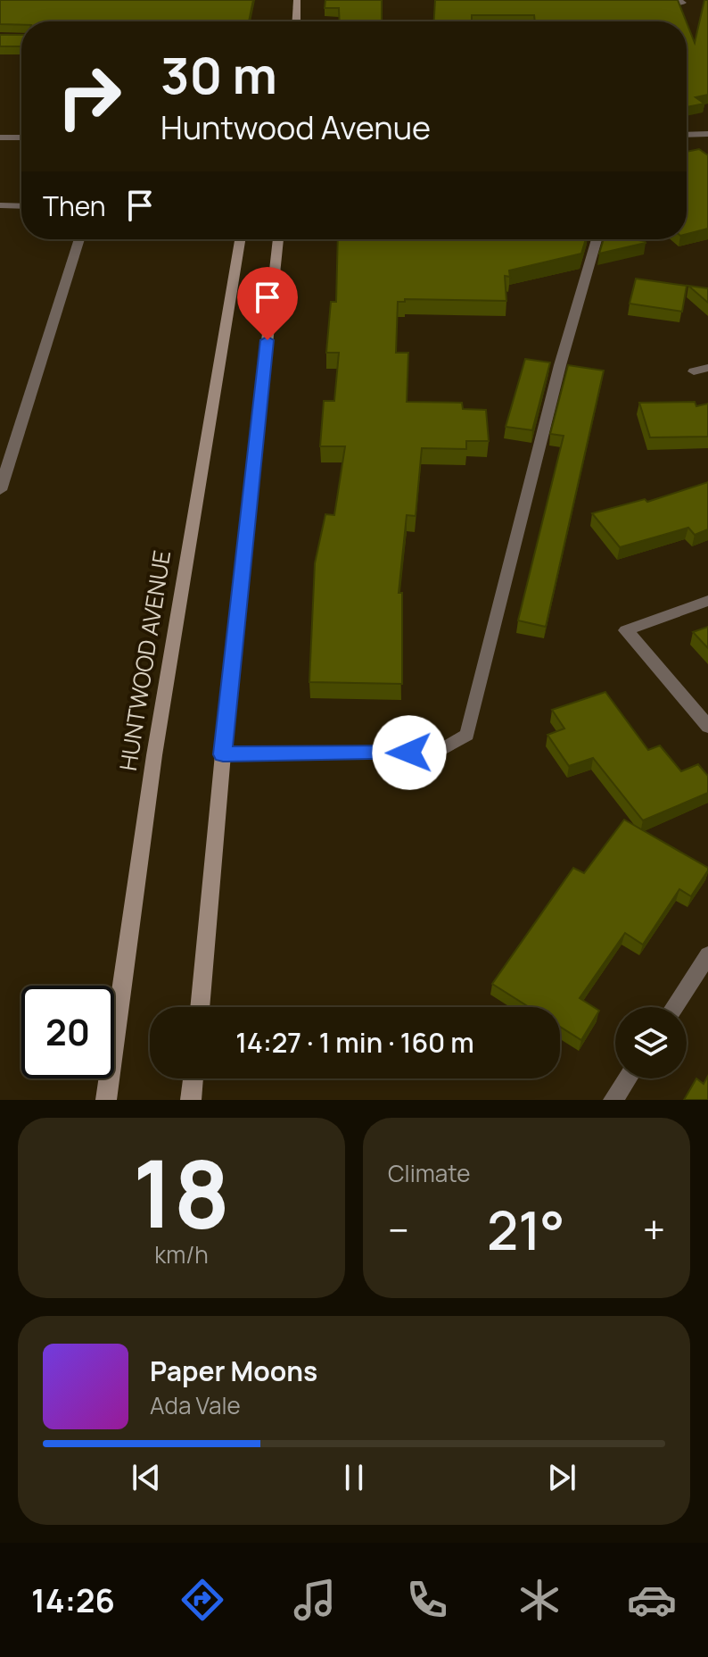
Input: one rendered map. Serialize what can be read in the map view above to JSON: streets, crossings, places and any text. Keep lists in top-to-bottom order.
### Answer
{
  "streets": {
    "street": ["HUNTWOOD AVENUE"]
  },
  "page": {
    "turn": ["30 m", "Huntwood Avenue"],
    "then": "Then",
    "limit": "20",
    "trip": "14:27 · 1 min · 160 m",
    "tile": [
      ["18", "km/h"],
      "Climate"
    ],
    "heat": ["−", "21°", "+"],
    "song": ["Paper Moons", "Ada Vale"],
    "tabs": "14:26"
  }
}
